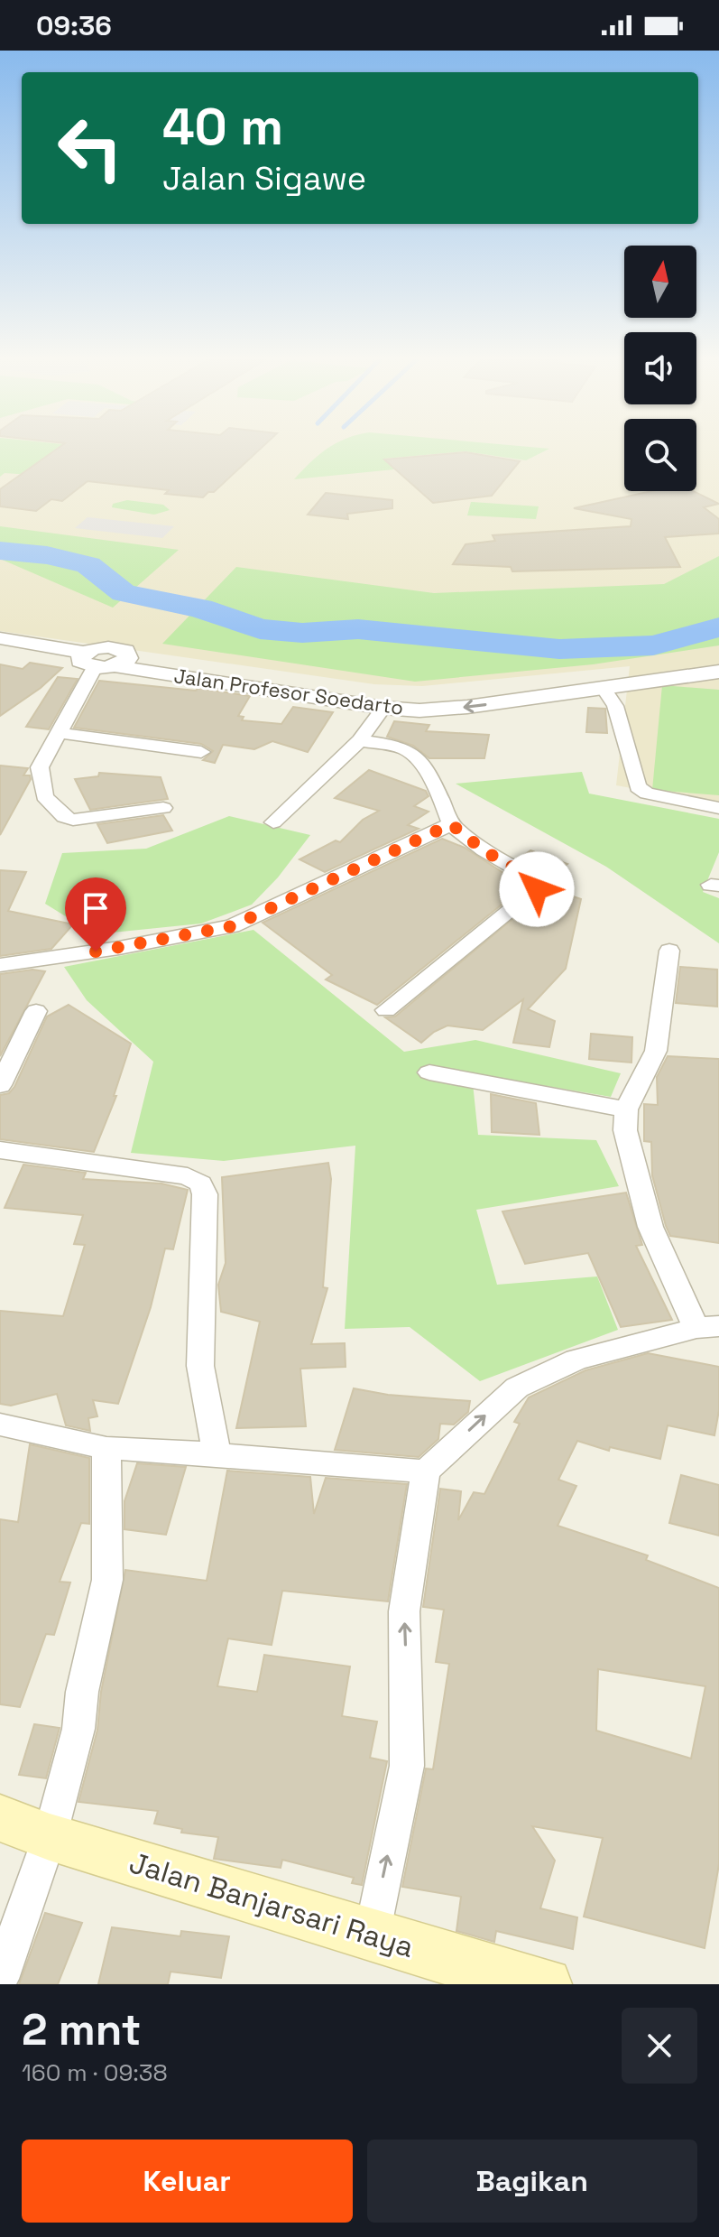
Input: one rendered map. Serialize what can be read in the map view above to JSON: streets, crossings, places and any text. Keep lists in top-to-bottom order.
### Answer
{
  "streets": {
    "main road": ["Jalan Banjarsari Raya"],
    "street": ["Jalan Profesor Soedarto"]
  },
  "north": "top",
  "page": {
    "status": "09:36",
    "turn": ["40 m", "Jalan Sigawe"],
    "heading": ["2 mnt", "160 m · 09:38"],
    "buttons": ["Keluar", "Bagikan"]
  }
}
